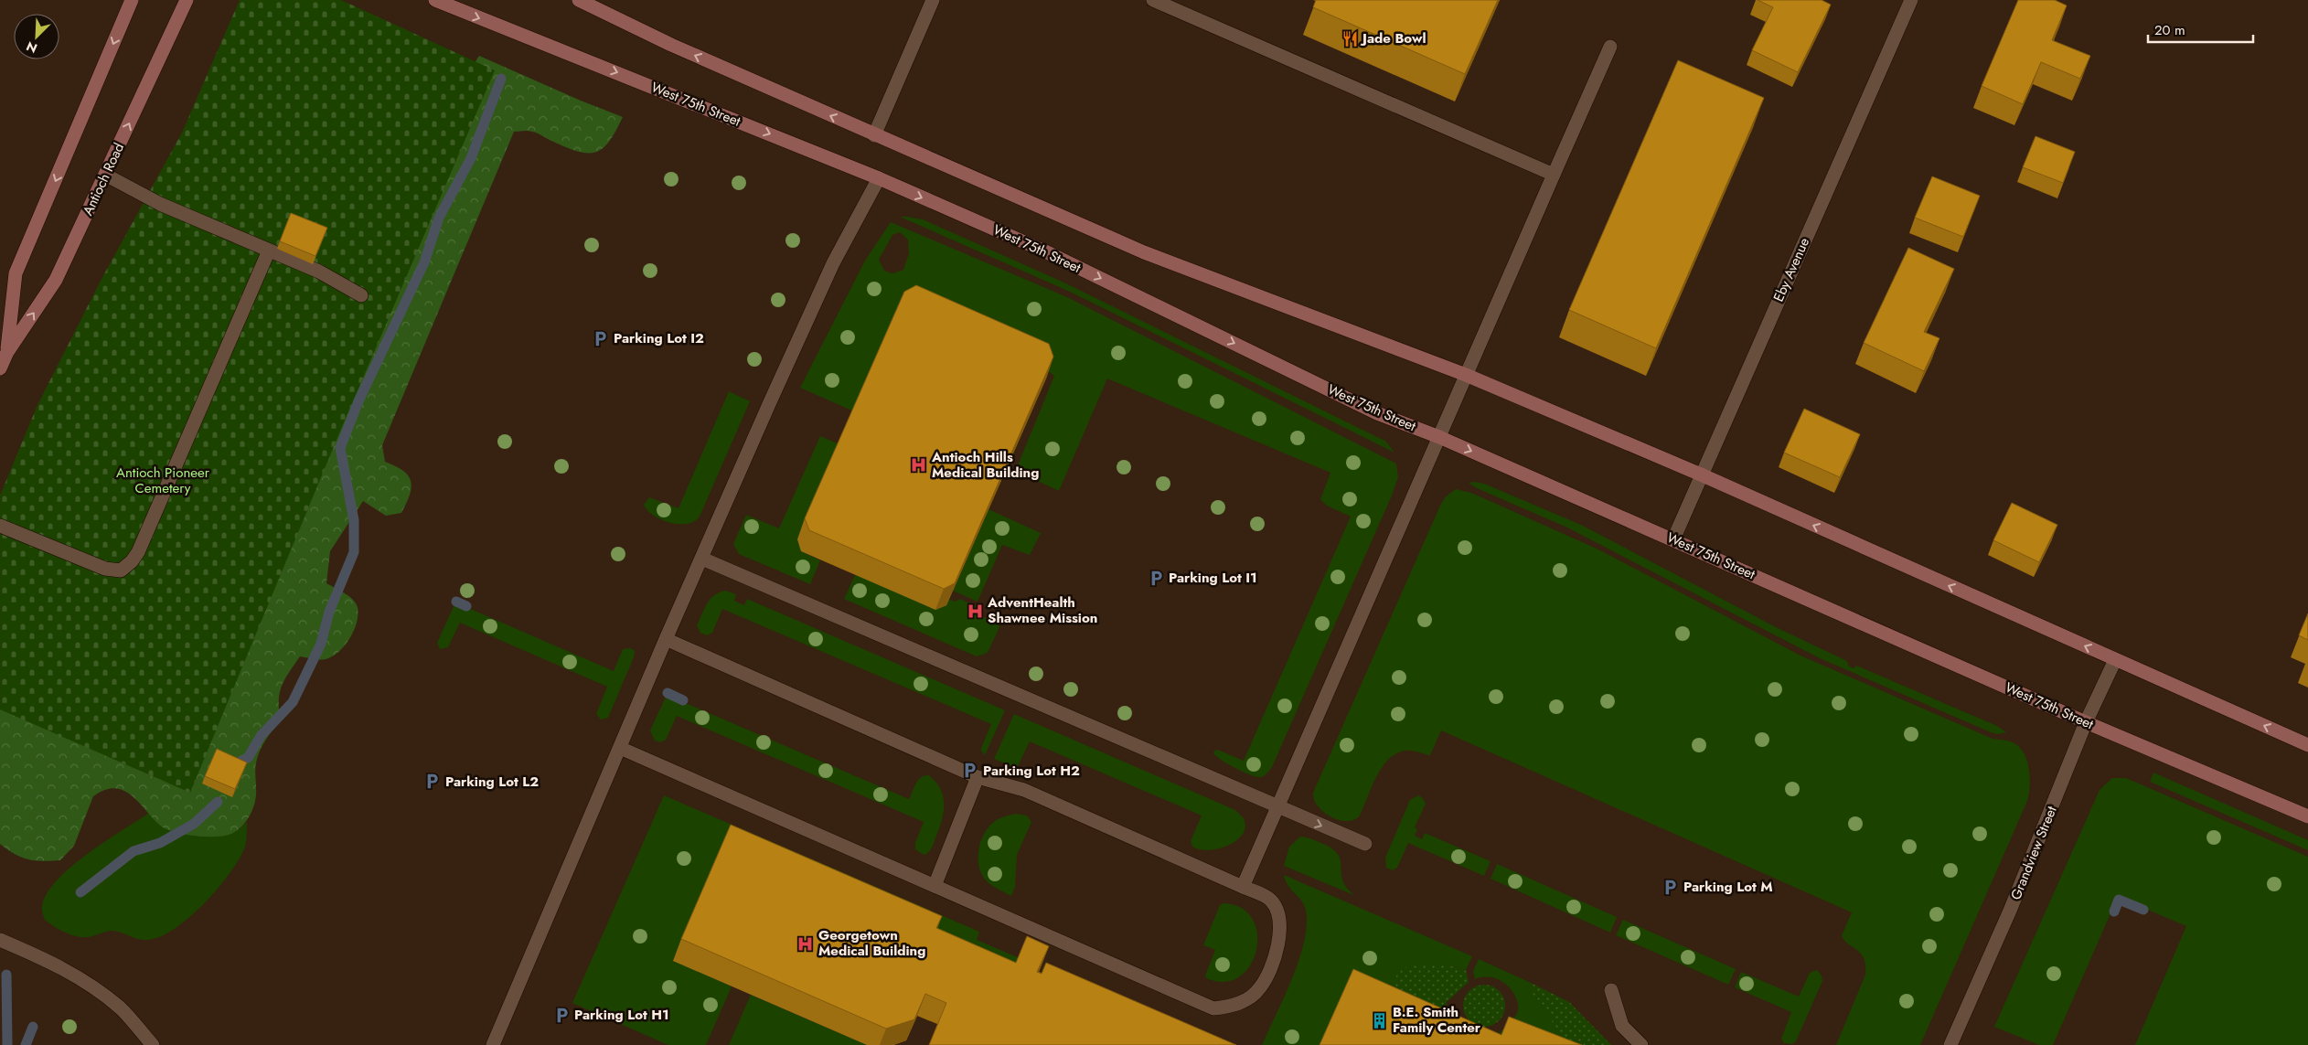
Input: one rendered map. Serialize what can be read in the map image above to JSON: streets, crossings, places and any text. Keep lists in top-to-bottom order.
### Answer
{
  "streets": {
    "main road": ["West 75th Street", "Antioch Road"],
    "street": ["Eby Avenue", "Grandview Street"]
  },
  "crossings": [
    ["West 75th Street", "Eby Avenue"],
    ["West 75th Street", "Grandview Street"]
  ],
  "parks": ["Antioch Pioneer Cemetery"],
  "places": {
    "restaurant": ["Jade Bowl"],
    "parking": [
      "Parking Lot I2",
      "Parking Lot I1",
      "Parking Lot H2",
      "Parking Lot L2",
      "Parking Lot M",
      "Parking Lot H1"
    ],
    "hospital": ["Antioch Hills Medical Building", "AdventHealth Shawnee Mission", "Georgetown Medical Building"],
    "building": ["B.E. Smith Family Center"]
  },
  "scale_bar": "20 m",
  "north": "bottom left"
}
